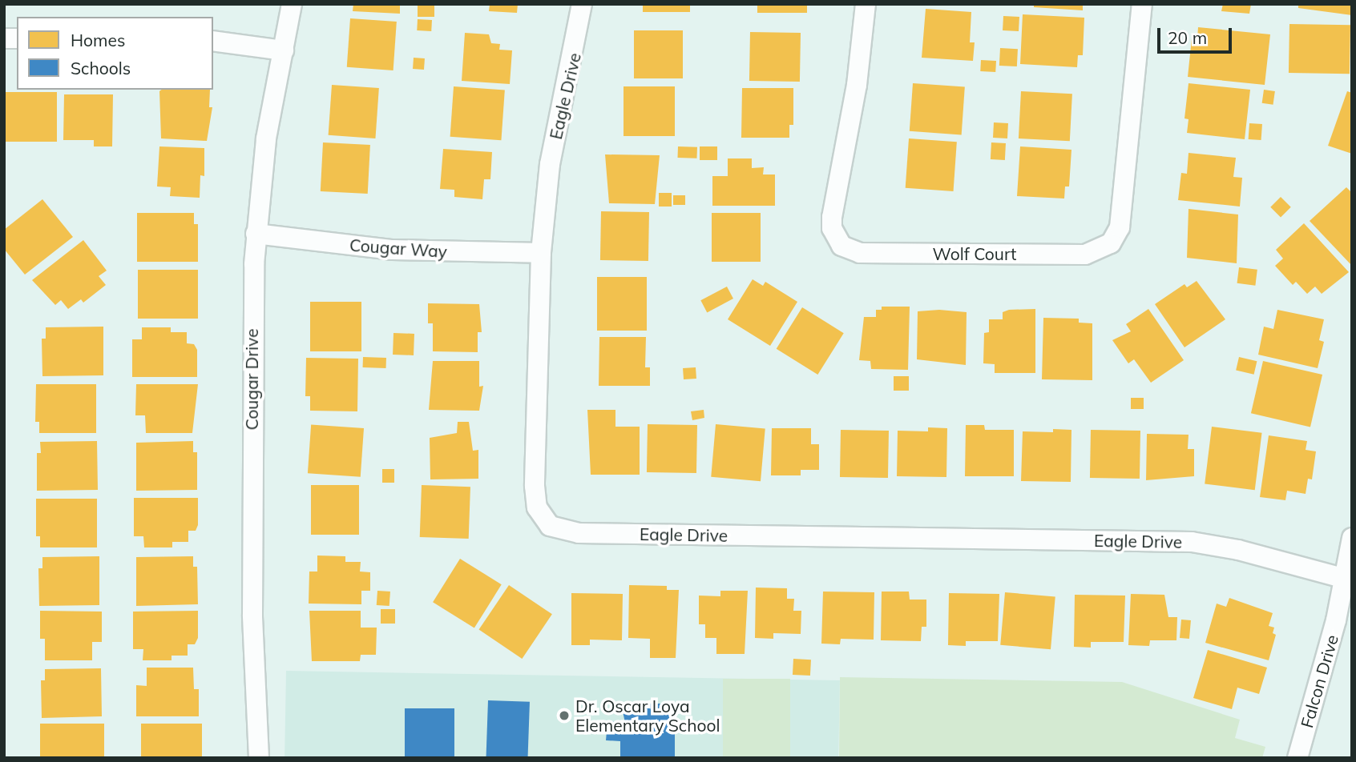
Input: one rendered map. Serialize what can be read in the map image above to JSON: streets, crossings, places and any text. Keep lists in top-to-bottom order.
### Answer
{
  "streets": {
    "street": [
      "Eagle Drive",
      "Cougar Way",
      "Wolf Court",
      "Cougar Drive",
      "Falcon Drive"
    ]
  },
  "crossings": [
    ["Eagle Drive", "Cougar Way"],
    ["Eagle Drive", "Falcon Drive"],
    ["Cougar Way", "Cougar Drive"]
  ],
  "places": ["Dr. Oscar Loya Elementary School"],
  "legend": ["Homes", "Schools"],
  "scale_bar": "20 m"
}
